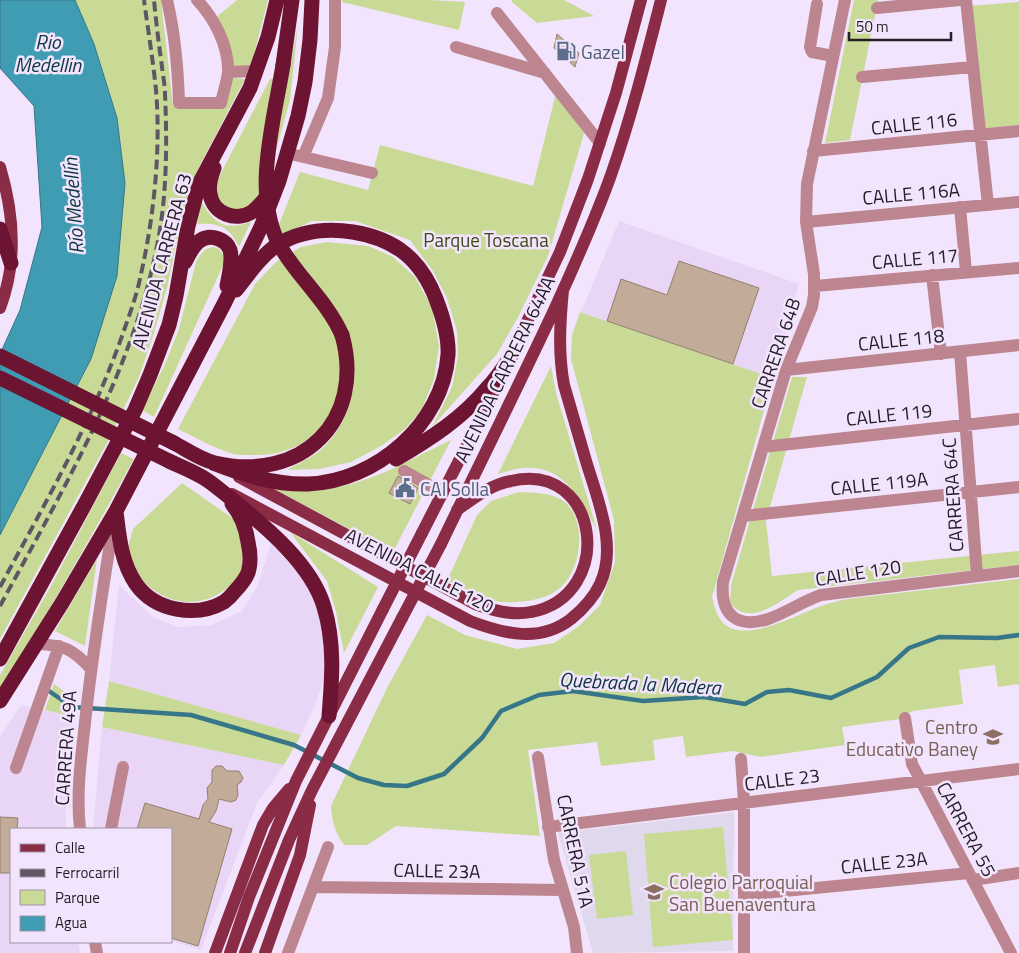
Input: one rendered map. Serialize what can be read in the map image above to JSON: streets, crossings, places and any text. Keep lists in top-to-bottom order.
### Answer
{
  "streets": {
    "highway": ["AVENIDA CARRERA 63", "AVENIDA CALLE 120"],
    "main road": ["AVENIDA CARRERA 64AA"],
    "street": [
      "CALLE 116",
      "CALLE 116A",
      "CALLE 117",
      "CALLE 118",
      "CARRERA 64B",
      "CALLE 119",
      "CALLE 119A",
      "CARRERA 64C",
      "CALLE 120",
      "CARRERA 49A",
      "CALLE 23",
      "CARRERA 55",
      "CARRERA 51A",
      "CALLE 23A"
    ]
  },
  "crossings": [
    ["CALLE 116", "CARRERA 64B"],
    ["CALLE 116A", "CARRERA 64B"],
    ["CALLE 117", "CARRERA 64B"],
    ["CALLE 118", "CARRERA 64B"],
    ["CALLE 118", "CARRERA 64C"],
    ["CARRERA 64B", "CALLE 119"],
    ["CARRERA 64B", "CALLE 119A"],
    ["CARRERA 64B", "CALLE 120"],
    ["AVENIDA CARRERA 64AA", "AVENIDA CALLE 120"],
    ["CALLE 119", "CARRERA 64C"],
    ["CALLE 119A", "CARRERA 64C"],
    ["CARRERA 64C", "CALLE 120"],
    ["CALLE 23", "CARRERA 55"],
    ["CALLE 23", "CARRERA 51A"],
    ["CARRERA 55", "CALLE 23A"],
    ["CARRERA 51A", "CALLE 23A"]
  ],
  "water": ["Rio Medellin", "Río Medellín", "Quebrada la Madera"],
  "parks": ["Parque Toscana"],
  "places": {
    "fuel station": ["Gazel"],
    "public building": ["CAI Solla"],
    "school or university": ["Centro Educativo Baney", "Colegio Parroquial San Buenaventura"]
  },
  "legend": [
    "Calle",
    "Ferrocarril",
    "Parque",
    "Agua"
  ],
  "scale_bar": "50 m"
}
